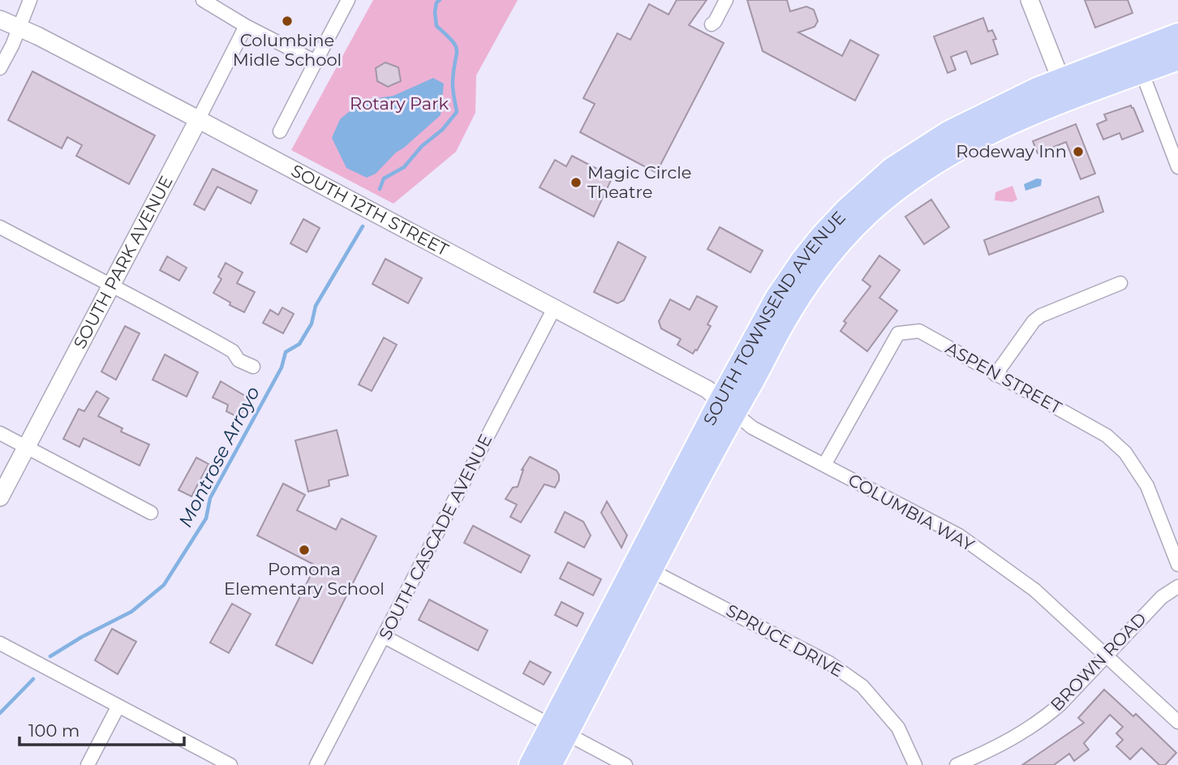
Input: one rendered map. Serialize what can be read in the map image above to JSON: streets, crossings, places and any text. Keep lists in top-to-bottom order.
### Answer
{
  "streets": {
    "highway": ["SOUTH TOWNSEND AVENUE"],
    "street": [
      "SOUTH 12TH STREET",
      "SOUTH PARK AVENUE",
      "ASPEN STREET",
      "COLUMBIA WAY",
      "SOUTH CASCADE AVENUE",
      "SPRUCE DRIVE",
      "BROWN ROAD"
    ]
  },
  "crossings": [
    ["SOUTH 12TH STREET", "SOUTH PARK AVENUE"],
    ["SOUTH 12TH STREET", "SOUTH TOWNSEND AVENUE"],
    ["SOUTH 12TH STREET", "COLUMBIA WAY"],
    ["SOUTH 12TH STREET", "SOUTH CASCADE AVENUE"],
    ["SOUTH TOWNSEND AVENUE", "COLUMBIA WAY"],
    ["SOUTH TOWNSEND AVENUE", "SPRUCE DRIVE"],
    ["ASPEN STREET", "COLUMBIA WAY"],
    ["COLUMBIA WAY", "BROWN ROAD"]
  ],
  "water": ["Montrose Arroyo"],
  "parks": ["Rotary Park"],
  "places": [
    "Columbine Midle School",
    "Rodeway Inn",
    "Magic Circle Theatre",
    "Pomona Elementary School"
  ],
  "scale_bar": "100 m"
}
